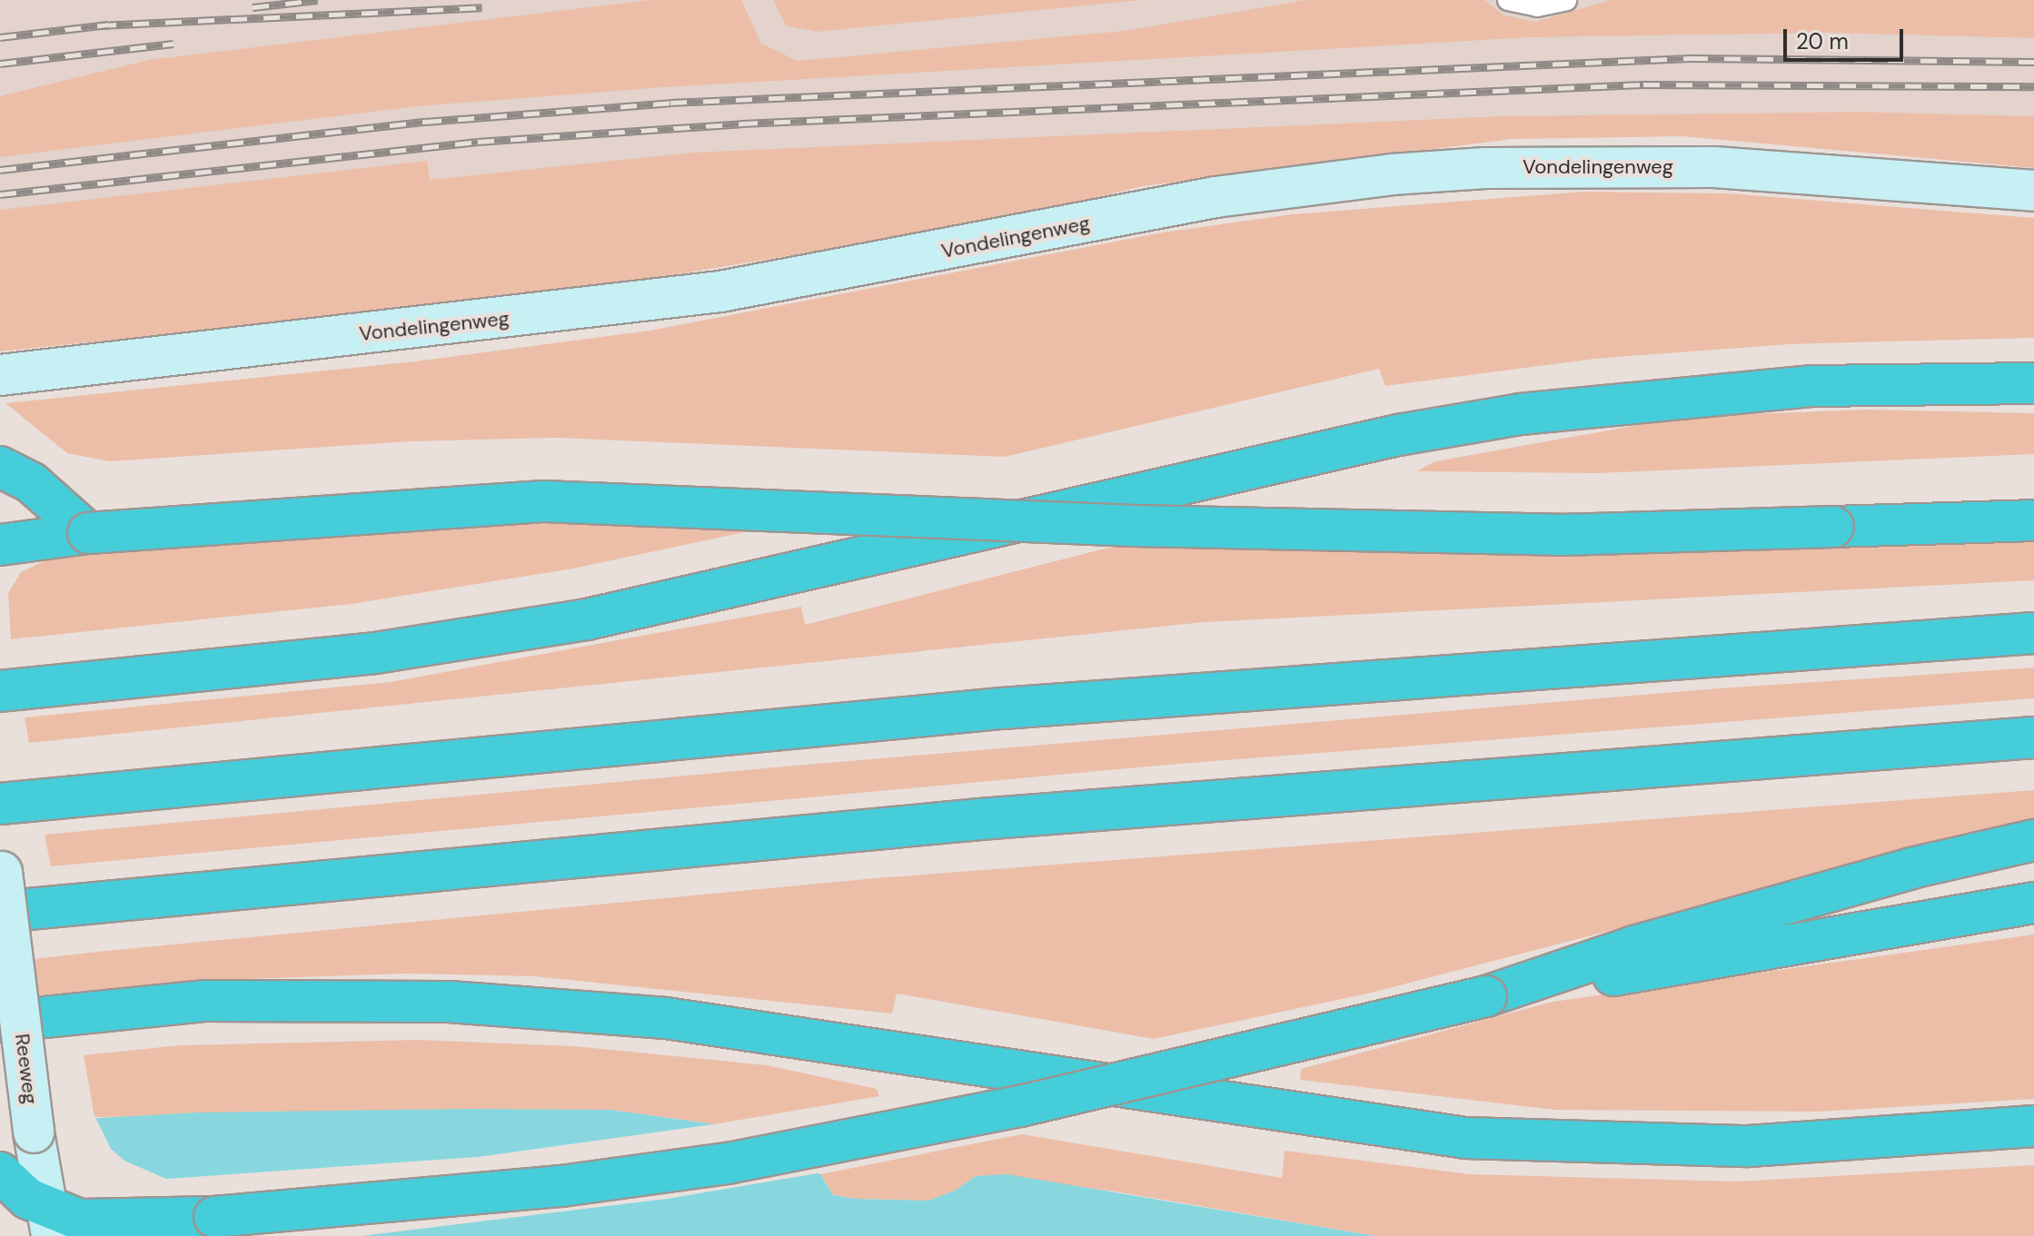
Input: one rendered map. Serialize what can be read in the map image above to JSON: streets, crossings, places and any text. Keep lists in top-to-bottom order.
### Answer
{
  "streets": {
    "main road": ["Vondelingenweg", "Reeweg"]
  },
  "scale_bar": "20 m"
}
